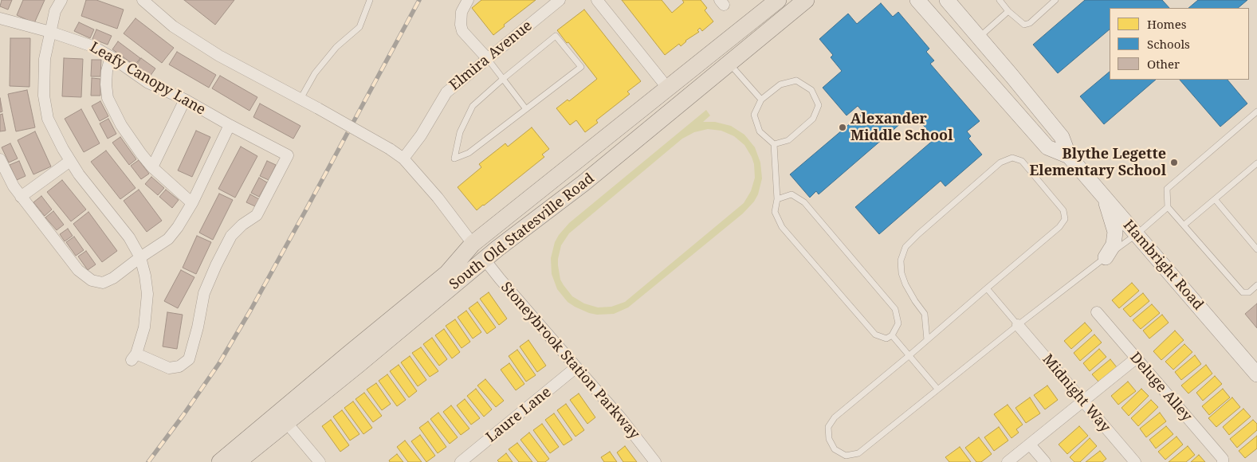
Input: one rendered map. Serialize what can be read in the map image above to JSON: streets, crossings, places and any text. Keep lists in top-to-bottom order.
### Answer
{
  "streets": {
    "main road": ["South Old Statesville Road", "Hambright Road"],
    "street": [
      "Elmira Avenue",
      "Leafy Canopy Lane",
      "Stoneybrook Station Parkway",
      "Deluge Alley",
      "Midnight Way",
      "Laure Lane"
    ]
  },
  "crossings": [
    ["South Old Statesville Road", "Stoneybrook Station Parkway"],
    ["Stoneybrook Station Parkway", "Laure Lane"]
  ],
  "places": ["Alexander Middle School", "Blythe Legette Elementary School"],
  "legend": ["Homes", "Schools", "Other"]
}
